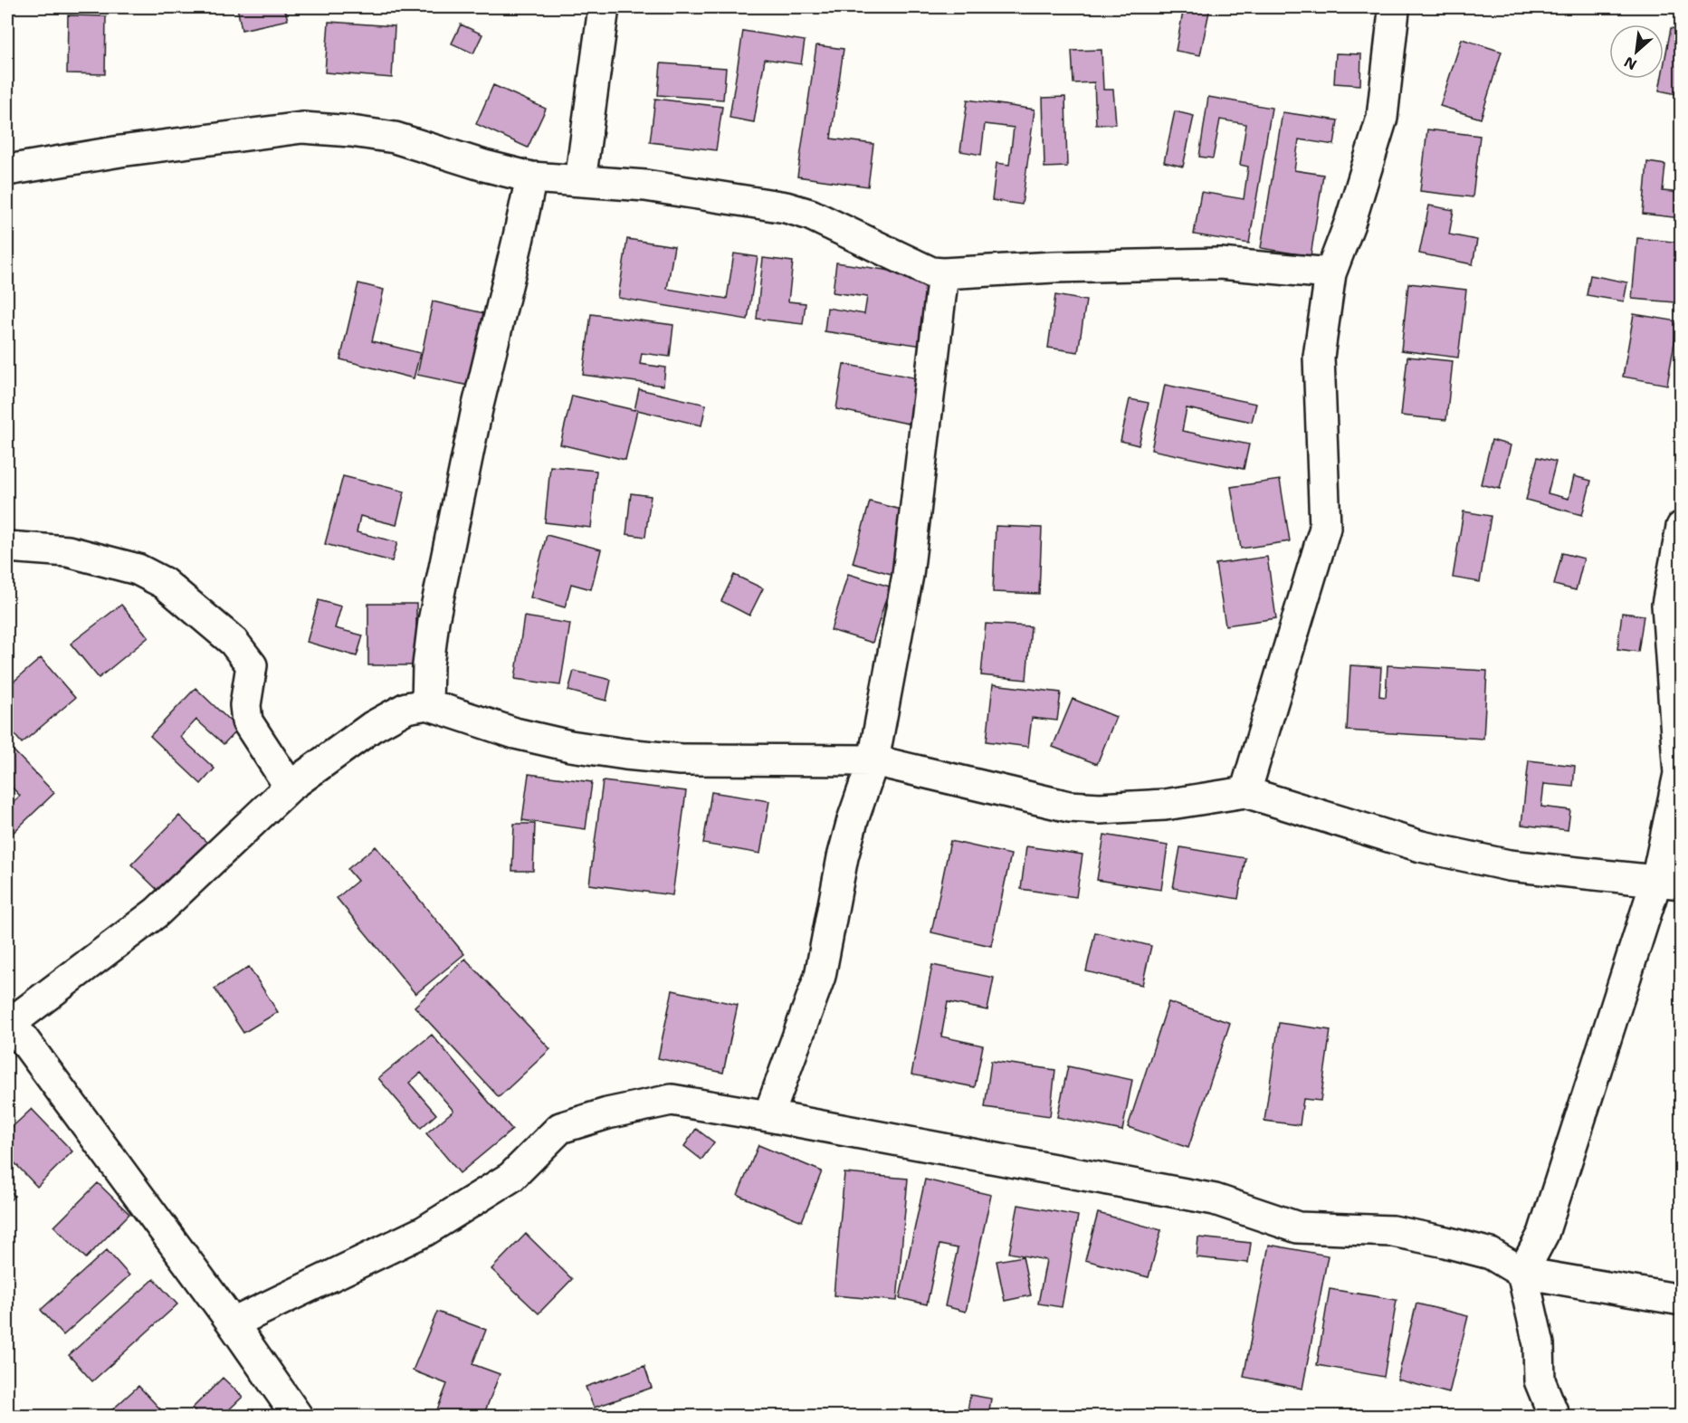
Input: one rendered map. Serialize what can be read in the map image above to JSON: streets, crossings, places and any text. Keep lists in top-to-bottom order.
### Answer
{
  "north": "bottom left"
}
